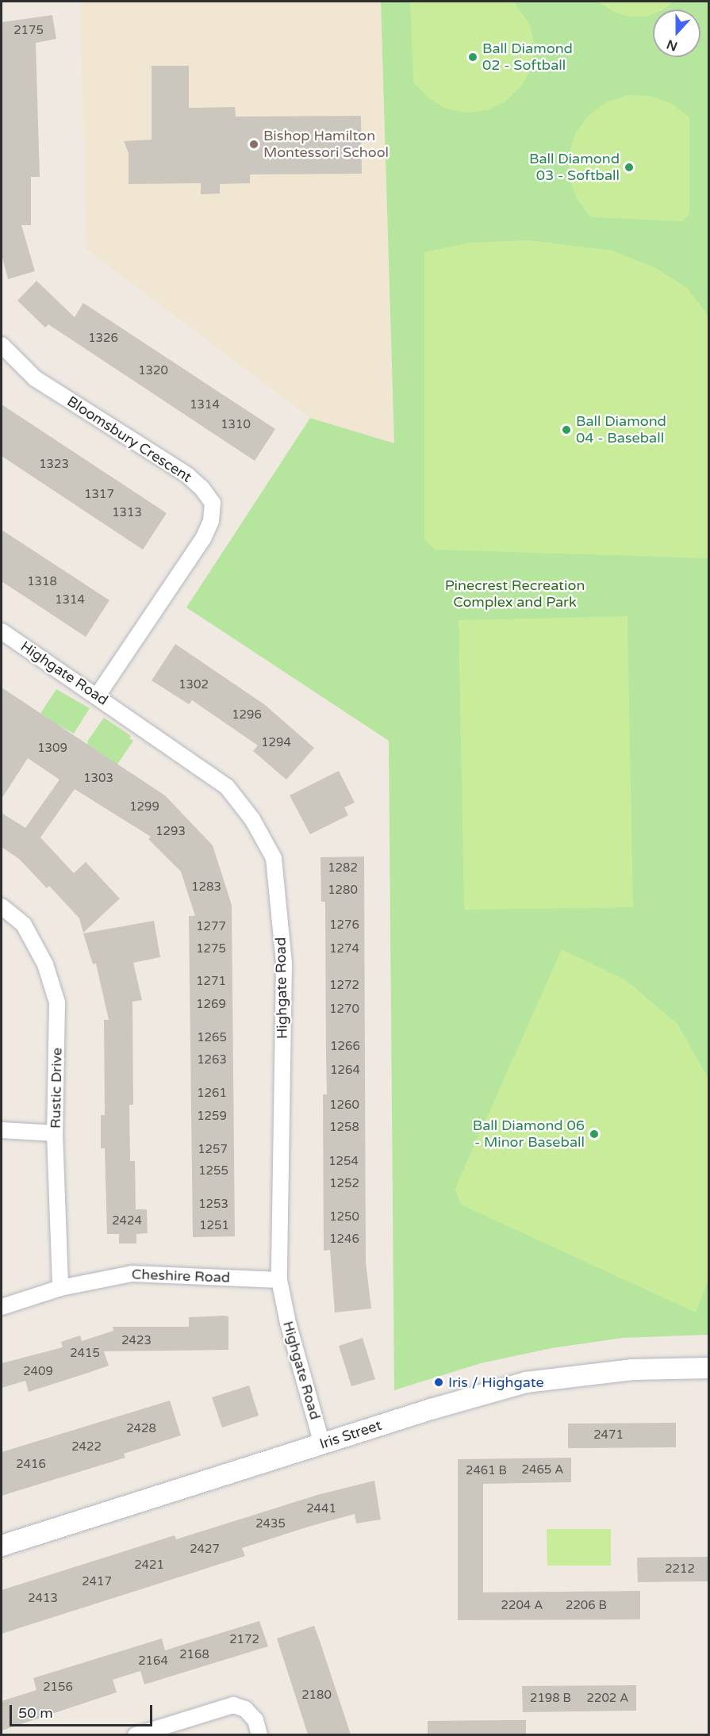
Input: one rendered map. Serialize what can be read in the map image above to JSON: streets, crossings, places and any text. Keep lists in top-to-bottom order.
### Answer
{
  "streets": {
    "street": [
      "Bloomsbury Crescent",
      "Highgate Road",
      "Rustic Drive",
      "Cheshire Road",
      "Iris Street"
    ]
  },
  "crossings": [
    ["Bloomsbury Crescent", "Highgate Road"],
    ["Highgate Road", "Cheshire Road"],
    ["Highgate Road", "Iris Street"],
    ["Rustic Drive", "Cheshire Road"]
  ],
  "parks": ["Pinecrest Recreation Complex and Park"],
  "places": [
    "Ball Diamond 02 - Softball",
    "Bishop Hamilton Montessori School",
    "Ball Diamond 03 - Softball",
    "Ball Diamond 04 - Baseball",
    "Ball Diamond 06 - Minor Baseball",
    "Iris / Highgate"
  ],
  "house_numbers": [
    "2175",
    "1326",
    "1320",
    "1314",
    "1310",
    "1323",
    "1317",
    "1313",
    "1318",
    "1314",
    "1302",
    "1296",
    "1294",
    "1309",
    "1303",
    "1299",
    "1293",
    "1282",
    "1283",
    "1280",
    "1276",
    "1277",
    "1275",
    "1274",
    "1271",
    "1272",
    "1269",
    "1270",
    "1265",
    "1266",
    "1263",
    "1264",
    "1261",
    "1260",
    "1259",
    "1258",
    "1257",
    "1254",
    "1255",
    "1252",
    "1253",
    "1250",
    "2424",
    "1251",
    "1246",
    "2423",
    "2415",
    "2409",
    "2428",
    "2471",
    "2422",
    "2416",
    "2465 A",
    "2461 B",
    "2441",
    "2435",
    "2427",
    "2421",
    "2212",
    "2417",
    "2413",
    "2204 A",
    "2206 B",
    "2172",
    "2168",
    "2164",
    "2156",
    "2180",
    "2198 B",
    "2202 A"
  ],
  "scale_bar": "50 m",
  "north": "bottom"
}
